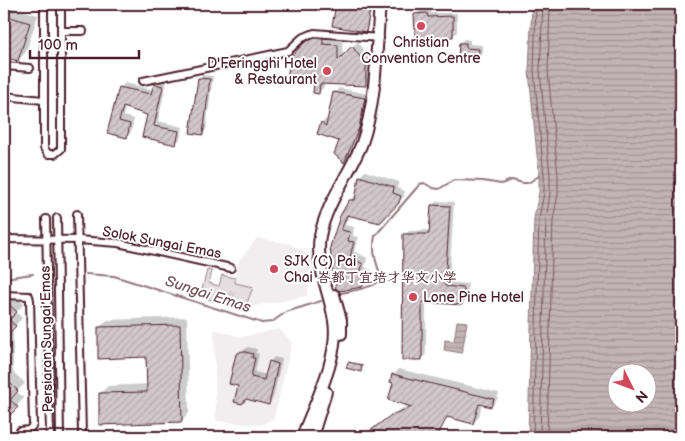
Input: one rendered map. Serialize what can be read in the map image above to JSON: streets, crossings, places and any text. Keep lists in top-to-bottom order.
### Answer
{
  "streets": {
    "street": ["Solok Sungai Emas", "Persiaran Sungai Emas"]
  },
  "crossings": [
    ["Solok Sungai Emas", "Persiaran Sungai Emas"]
  ],
  "water": ["Sungai Emas"],
  "places": [
    "Christian Convention Centre",
    "D'Feringghi Hotel & Restaurant",
    "SJK (C) Pai Chai 峇都丁宜培才华文小学",
    "Lone Pine Hotel"
  ],
  "scale_bar": "100 m",
  "north": "bottom right"
}
